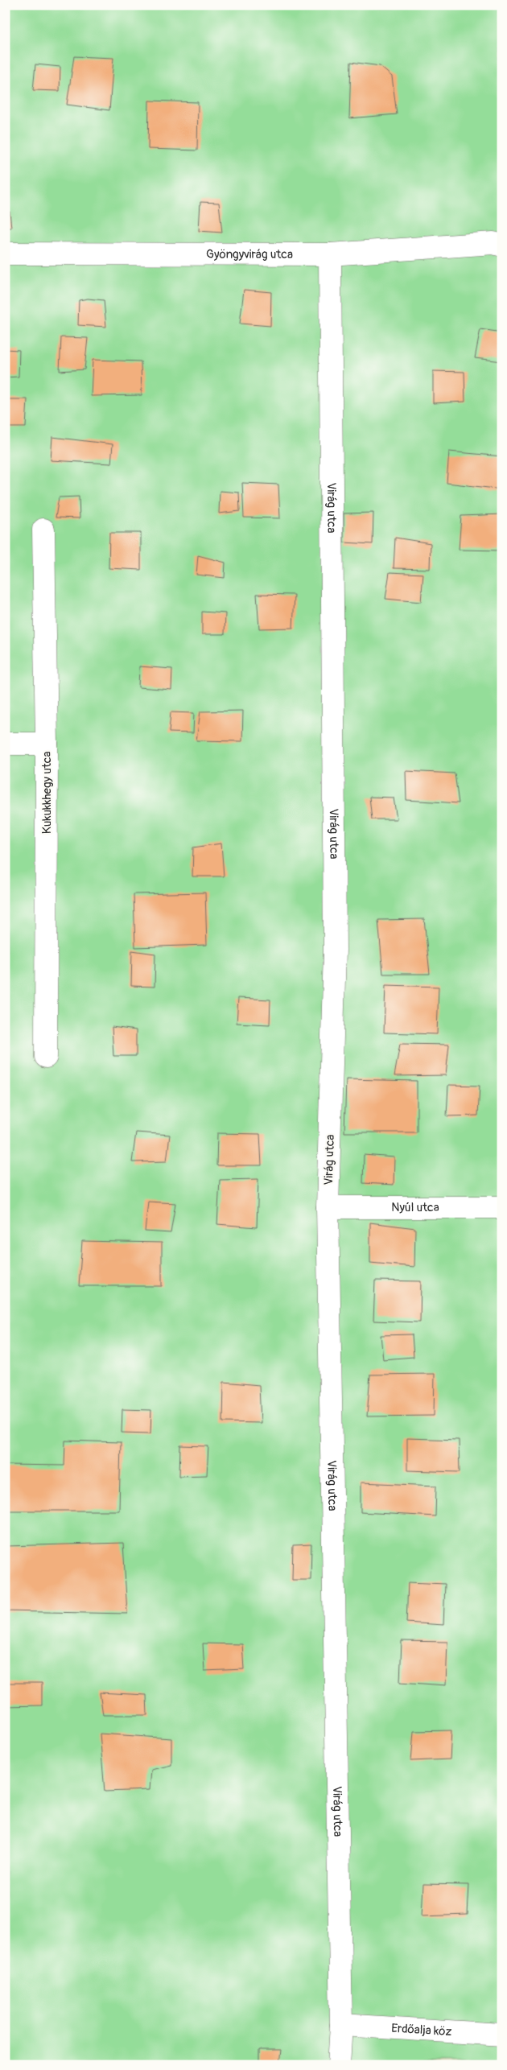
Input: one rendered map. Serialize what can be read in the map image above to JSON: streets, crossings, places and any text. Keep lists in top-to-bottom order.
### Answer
{
  "streets": {
    "street": [
      "Gyöngyvirág utca",
      "Virág utca",
      "Kukukkhegy utca",
      "Nyúl utca",
      "Erdőalja köz"
    ]
  },
  "crossings": [
    ["Gyöngyvirág utca", "Virág utca"],
    ["Virág utca", "Nyúl utca"],
    ["Virág utca", "Erdőalja köz"]
  ]
}
